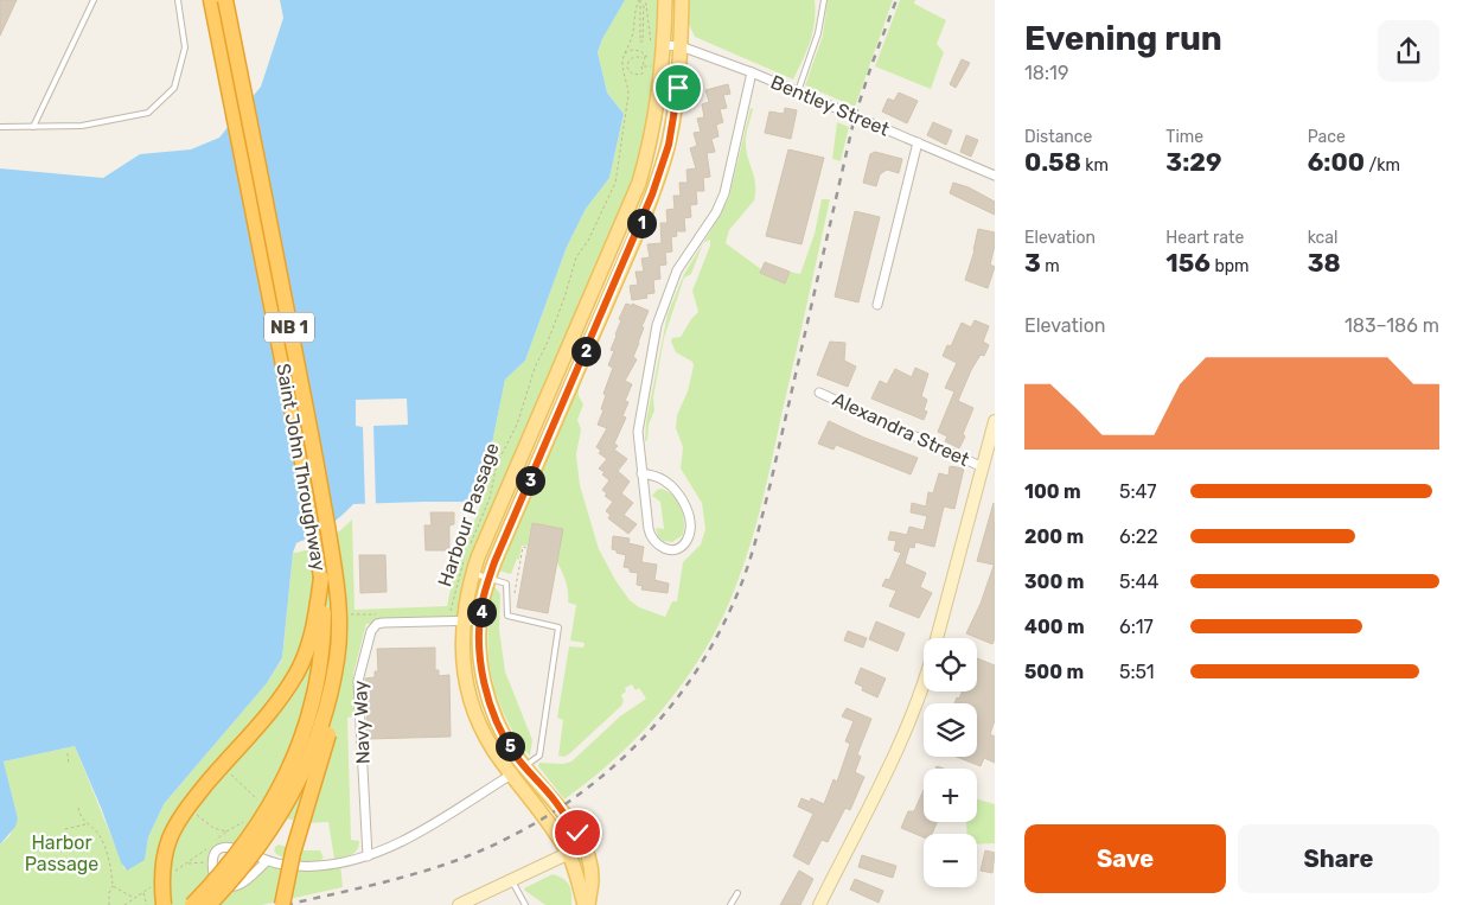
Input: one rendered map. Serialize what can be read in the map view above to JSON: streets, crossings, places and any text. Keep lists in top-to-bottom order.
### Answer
{
  "streets": {
    "highway": ["NB 1", "Saint John Throughway"],
    "street": ["Bentley Street", "Alexandra Street", "Navy Way"],
    "path": ["Harbour Passage"]
  },
  "parks": ["Harbor Passage"],
  "page": {
    "heading": ["Evening run", "18:19"],
    "stats": [
      ["Distance", "0.58 km"],
      ["Time", "3:29"],
      ["Pace", "6:00 /km"],
      ["Elevation", "3 m"],
      ["Heart rate", "156 bpm"],
      ["kcal", "38"]
    ],
    "pins": [
      "1",
      "2",
      "3",
      "4",
      "5"
    ],
    "chart": ["Elevation", "183–186 m"],
    "list": [
      {
        "name": "100 m",
        "note": "5:47"
      },
      {
        "name": "200 m",
        "note": "6:22"
      },
      {
        "name": "300 m",
        "note": "5:44"
      },
      {
        "name": "400 m",
        "note": "6:17"
      },
      {
        "name": "500 m",
        "note": "5:51"
      }
    ],
    "map_buttons": ["+", "−"],
    "buttons": ["Save", "Share"]
  }
}
